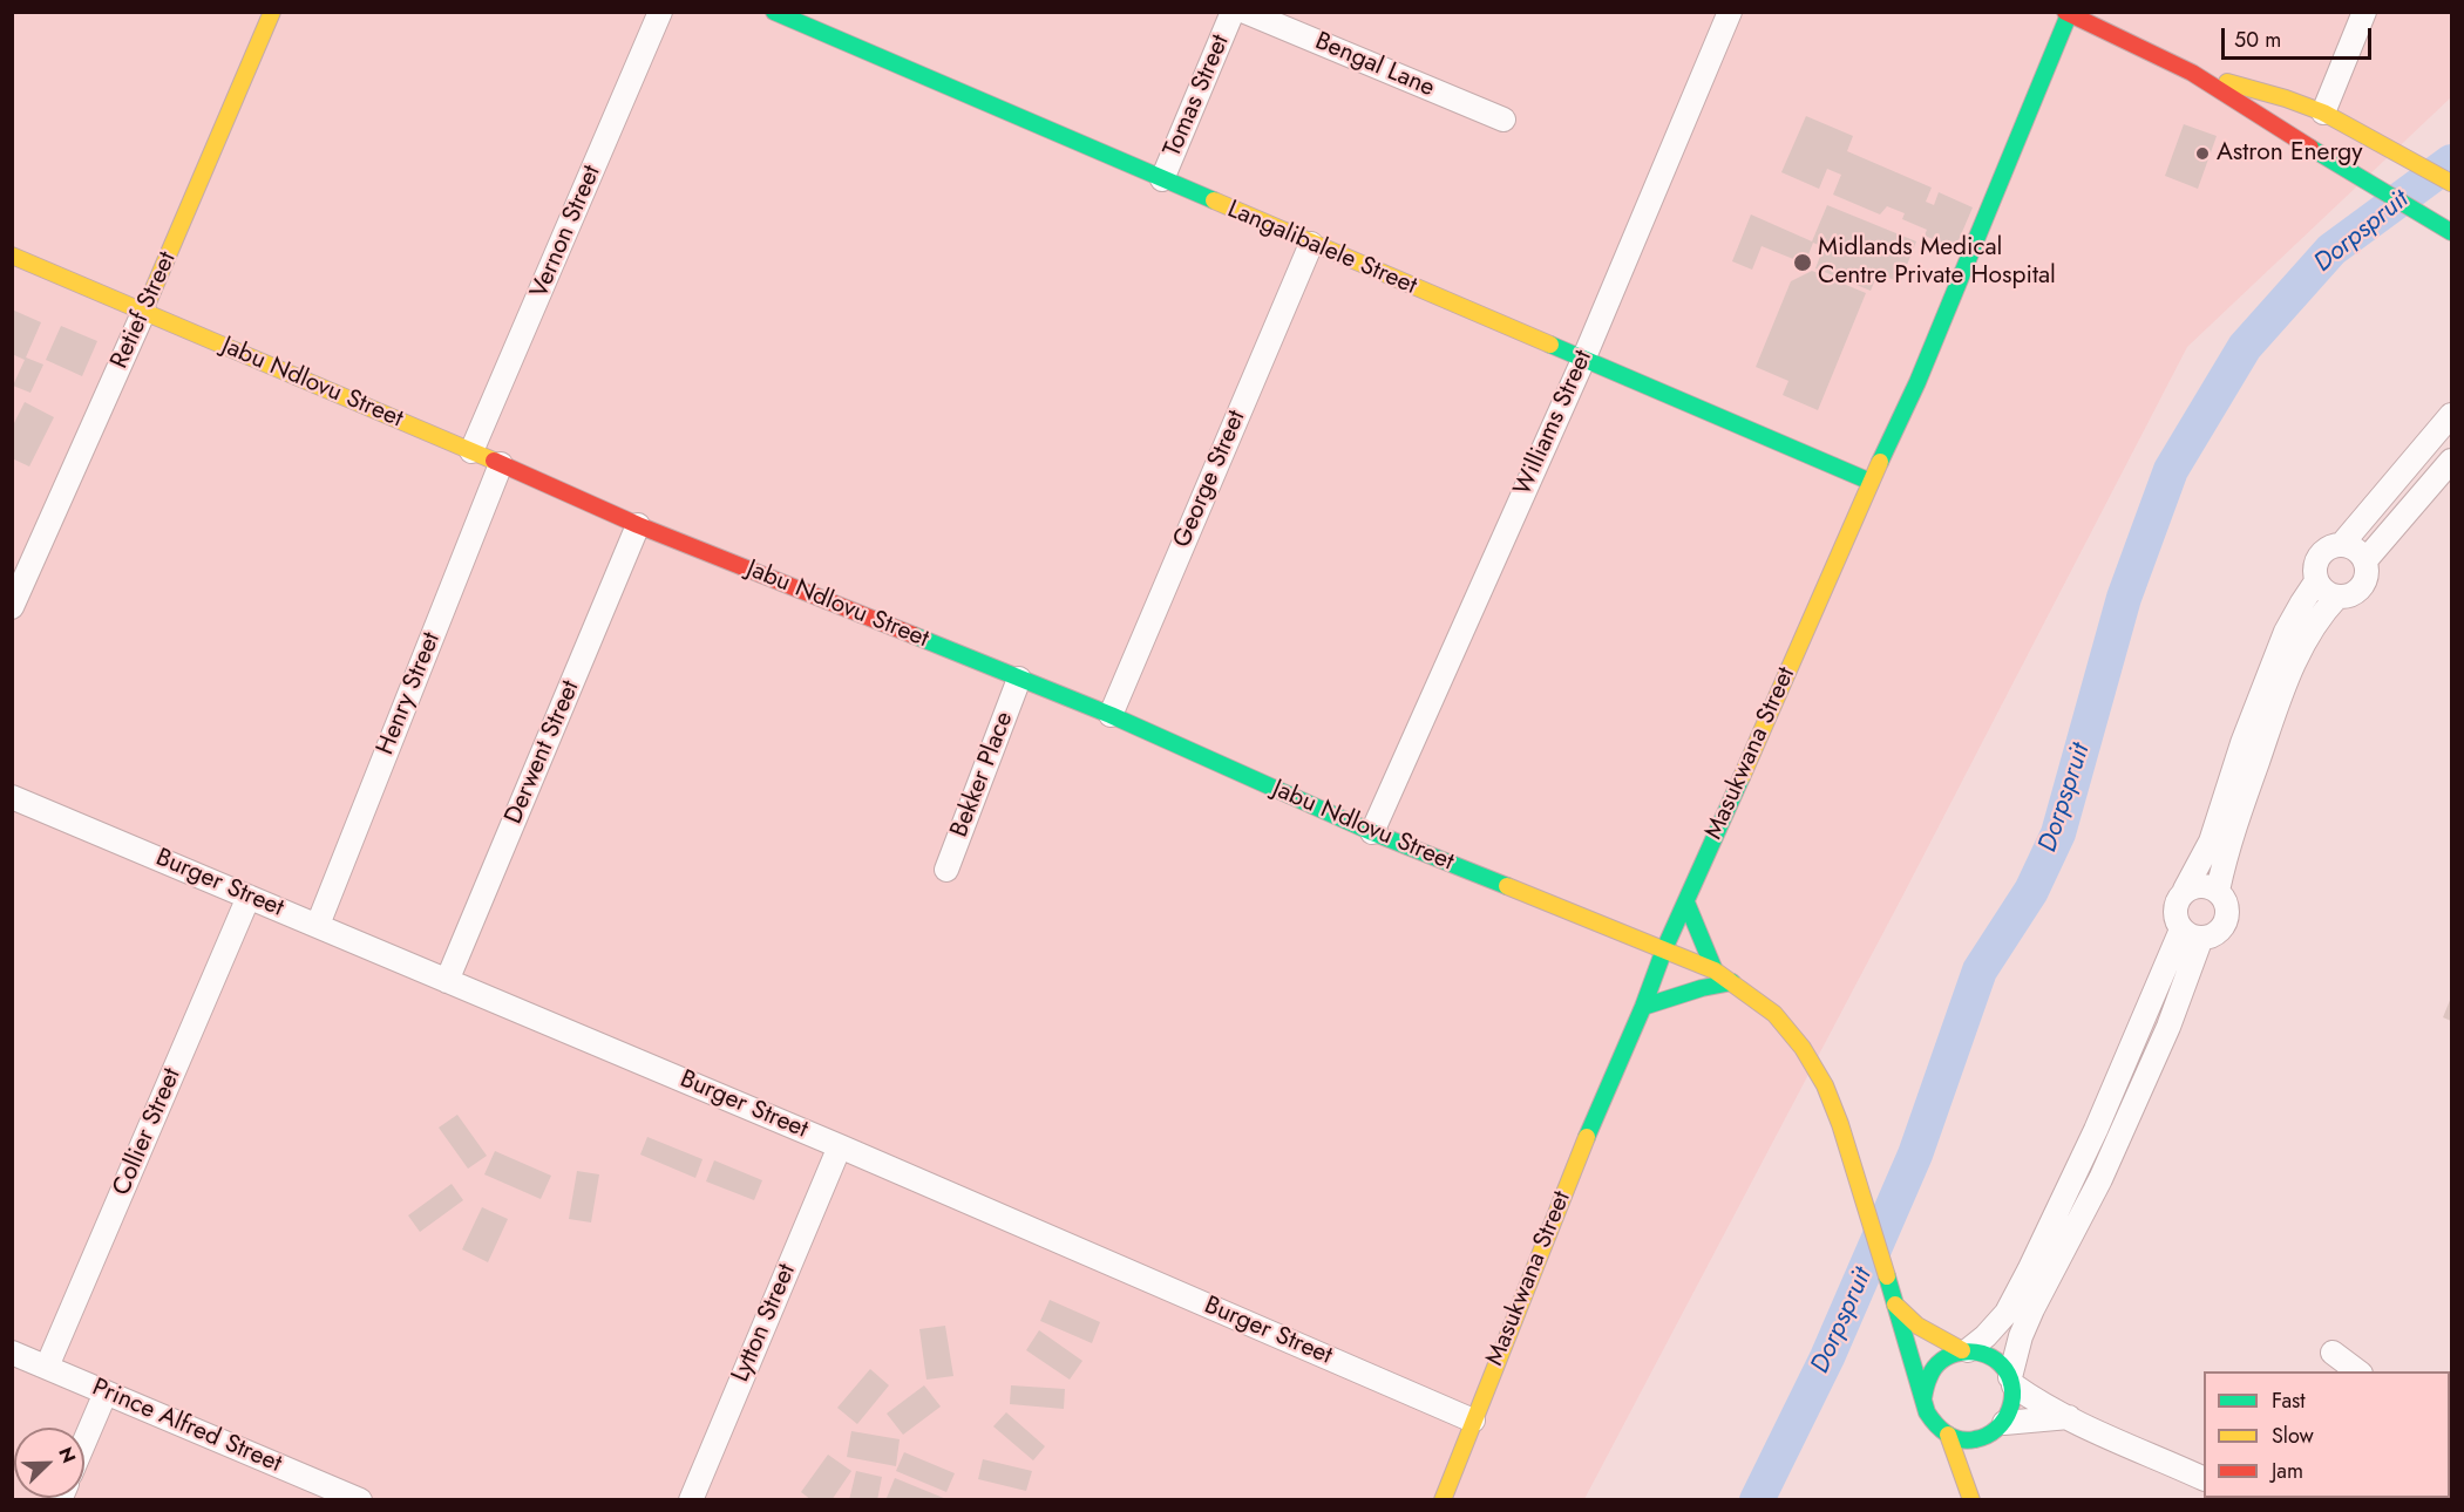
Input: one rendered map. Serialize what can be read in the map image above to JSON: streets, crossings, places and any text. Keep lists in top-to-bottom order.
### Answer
{
  "streets": {
    "street": [
      "Bengal Lane",
      "Tomas Street",
      "Vernon Street",
      "Langalibalele Street",
      "Retief Street",
      "Jabu Ndlovu Street",
      "Williams Street",
      "George Street",
      "Henry Street",
      "Derwent Street",
      "Masukwana Street",
      "Bekker Place",
      "Burger Street",
      "Collier Street",
      "Lytton Street",
      "Prince Alfred Street"
    ]
  },
  "crossings": [
    ["Tomas Street", "Langalibalele Street"],
    ["Vernon Street", "Jabu Ndlovu Street"],
    ["Langalibalele Street", "Williams Street"],
    ["Langalibalele Street", "George Street"],
    ["Langalibalele Street", "Masukwana Street"],
    ["Retief Street", "Jabu Ndlovu Street"],
    ["Jabu Ndlovu Street", "Williams Street"],
    ["Jabu Ndlovu Street", "George Street"],
    ["Jabu Ndlovu Street", "Henry Street"],
    ["Jabu Ndlovu Street", "Derwent Street"],
    ["Jabu Ndlovu Street", "Masukwana Street"],
    ["Jabu Ndlovu Street", "Bekker Place"],
    ["Henry Street", "Burger Street"],
    ["Derwent Street", "Burger Street"],
    ["Masukwana Street", "Burger Street"],
    ["Burger Street", "Collier Street"],
    ["Burger Street", "Lytton Street"],
    ["Collier Street", "Prince Alfred Street"]
  ],
  "water": ["Dorpspruit"],
  "places": ["Astron Energy", "Midlands Medical Centre Private Hospital"],
  "legend": ["Fast", "Slow", "Jam"],
  "scale_bar": "50 m",
  "north": "top right"
}
